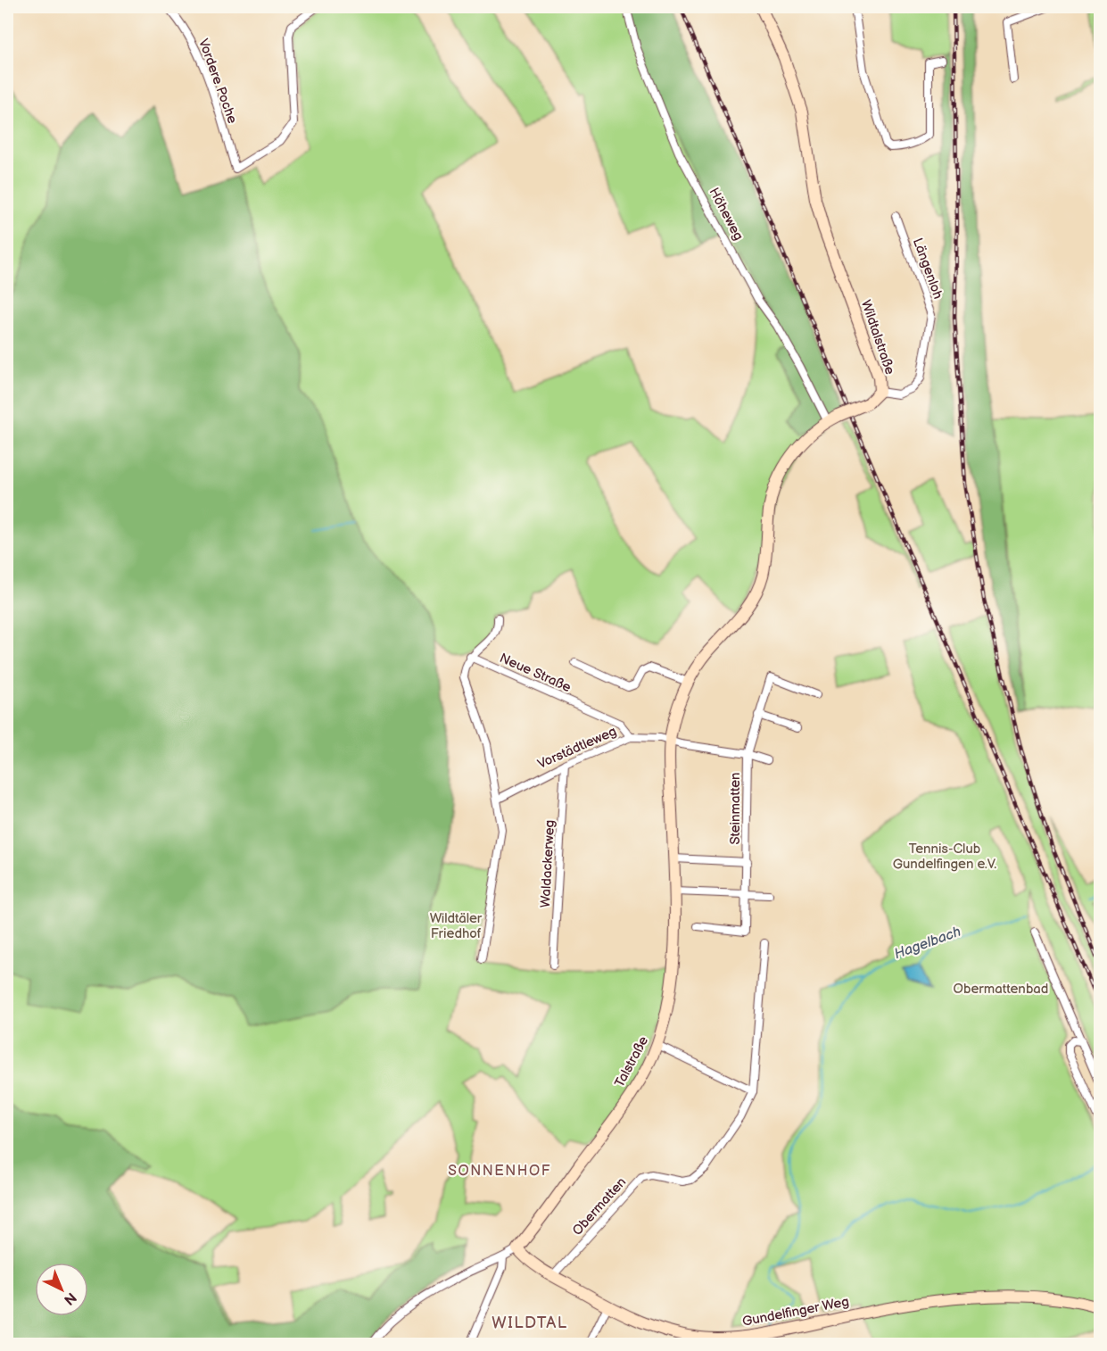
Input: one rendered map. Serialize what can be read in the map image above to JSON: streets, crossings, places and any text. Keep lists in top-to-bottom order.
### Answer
{
  "streets": {
    "street": [
      "Vordere Poche",
      "Höheweg",
      "Längenloh",
      "Wildtalstraße",
      "Neue Straße",
      "Vorstädtleweg",
      "Steinmatten",
      "Waldackerweg",
      "Talstraße",
      "Obermatten",
      "Gundelfinger Weg"
    ]
  },
  "crossings": [
    ["Höheweg", "Wildtalstraße"],
    ["Längenloh", "Wildtalstraße"],
    ["Wildtalstraße", "Talstraße"],
    ["Neue Straße", "Vorstädtleweg"],
    ["Vorstädtleweg", "Steinmatten"],
    ["Vorstädtleweg", "Waldackerweg"],
    ["Vorstädtleweg", "Talstraße"],
    ["Steinmatten", "Talstraße"],
    ["Talstraße", "Gundelfinger Weg"],
    ["Obermatten", "Gundelfinger Weg"]
  ],
  "districts": ["SONNENHOF", "WILDTAL"],
  "water": ["Hagelbach"],
  "parks": ["Tennis-Club Gundelfingen e.V.", "Wildtäler Friedhof", "Obermattenbad"],
  "north": "bottom right"
}
